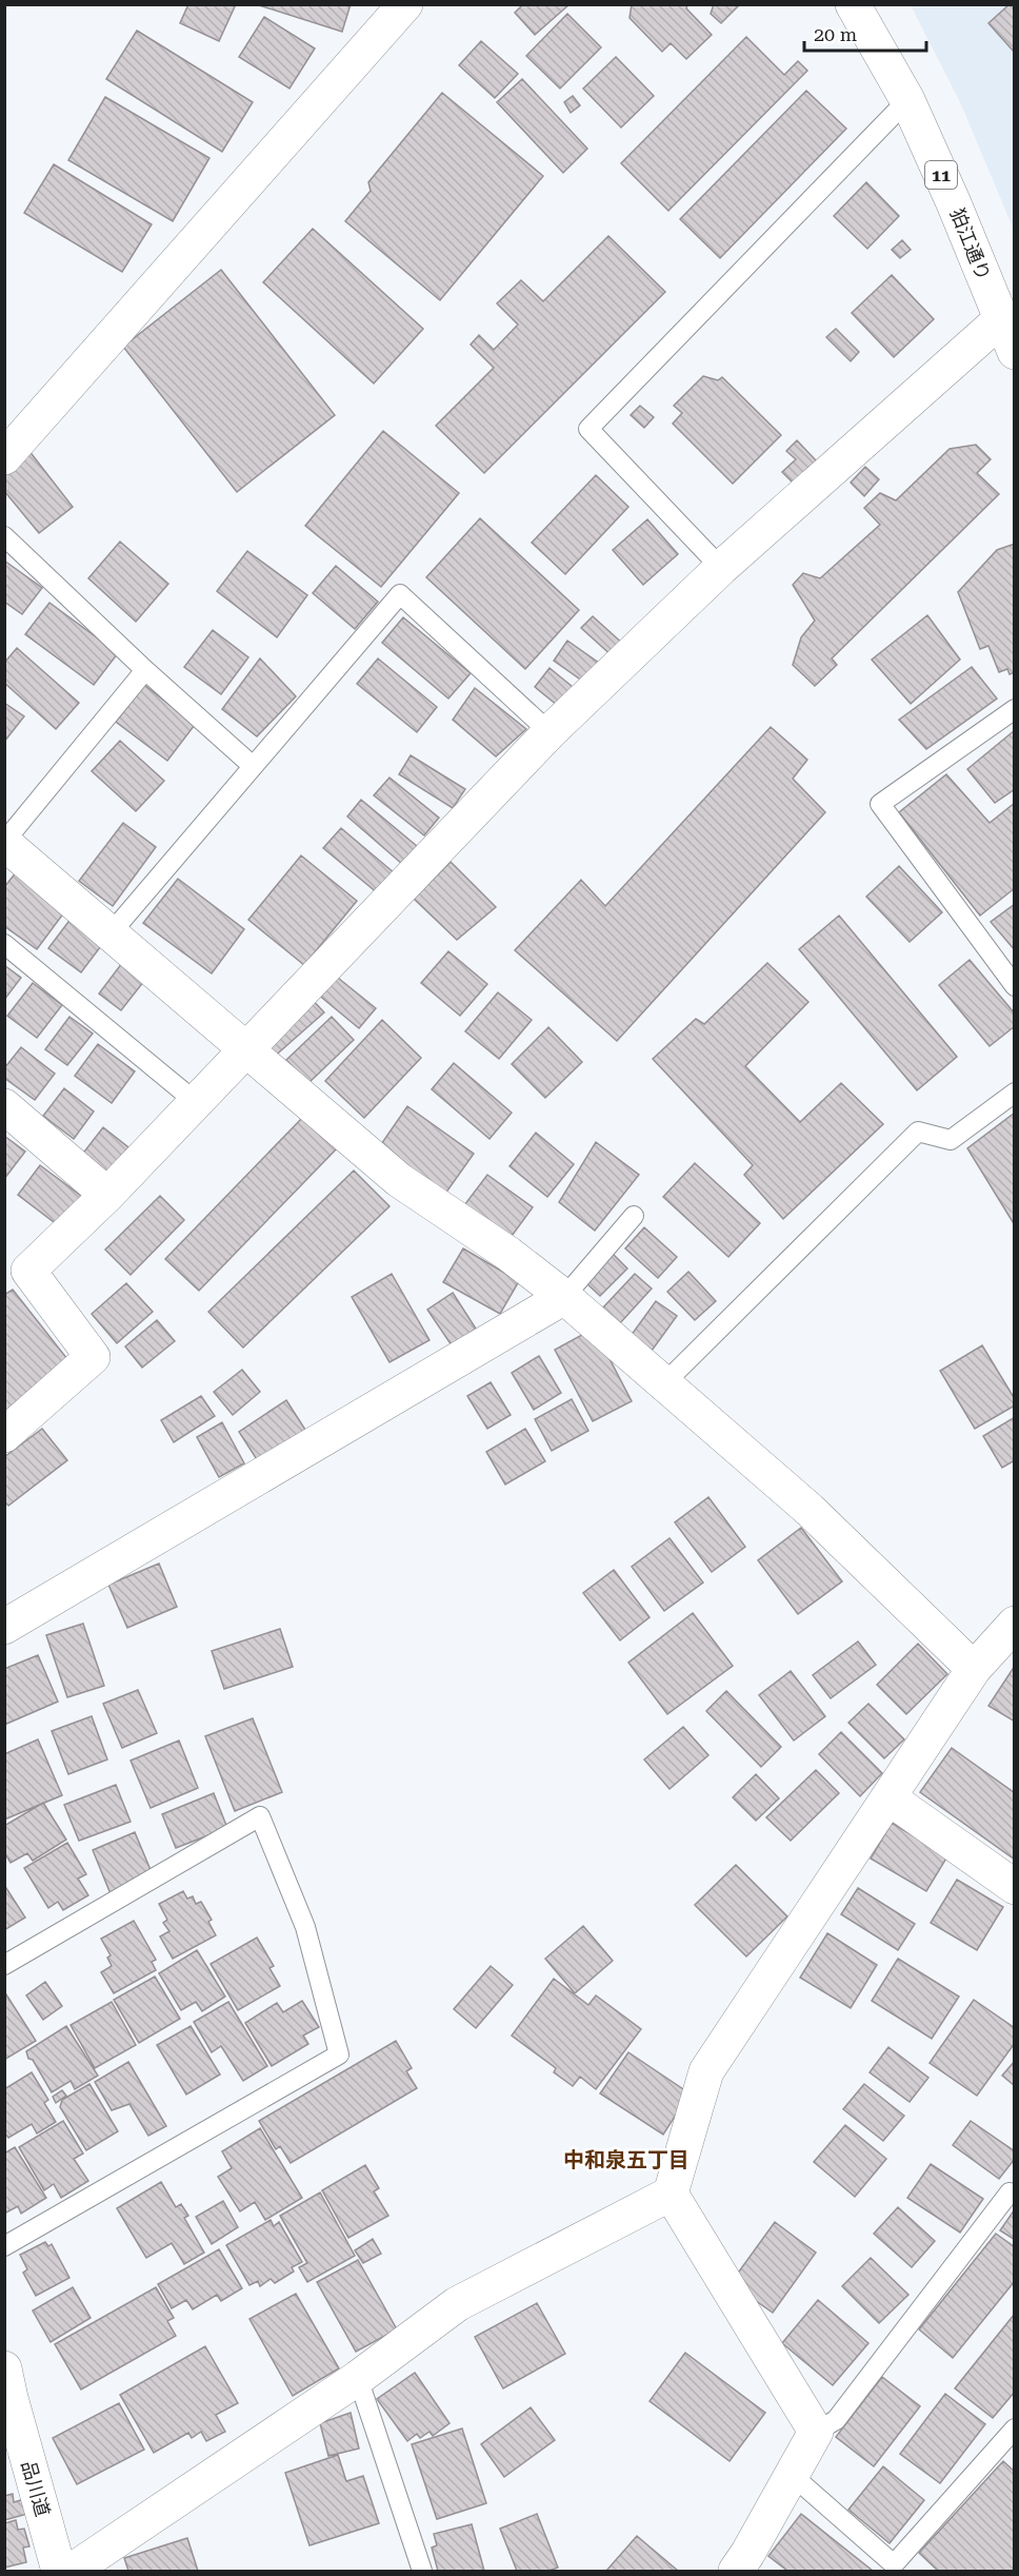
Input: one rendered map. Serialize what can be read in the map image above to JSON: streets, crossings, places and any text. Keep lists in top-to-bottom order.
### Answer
{
  "streets": {
    "street": ["11", "狛江通り", "品川道"]
  },
  "districts": ["中和泉五丁目"],
  "scale_bar": "20 m"
}
